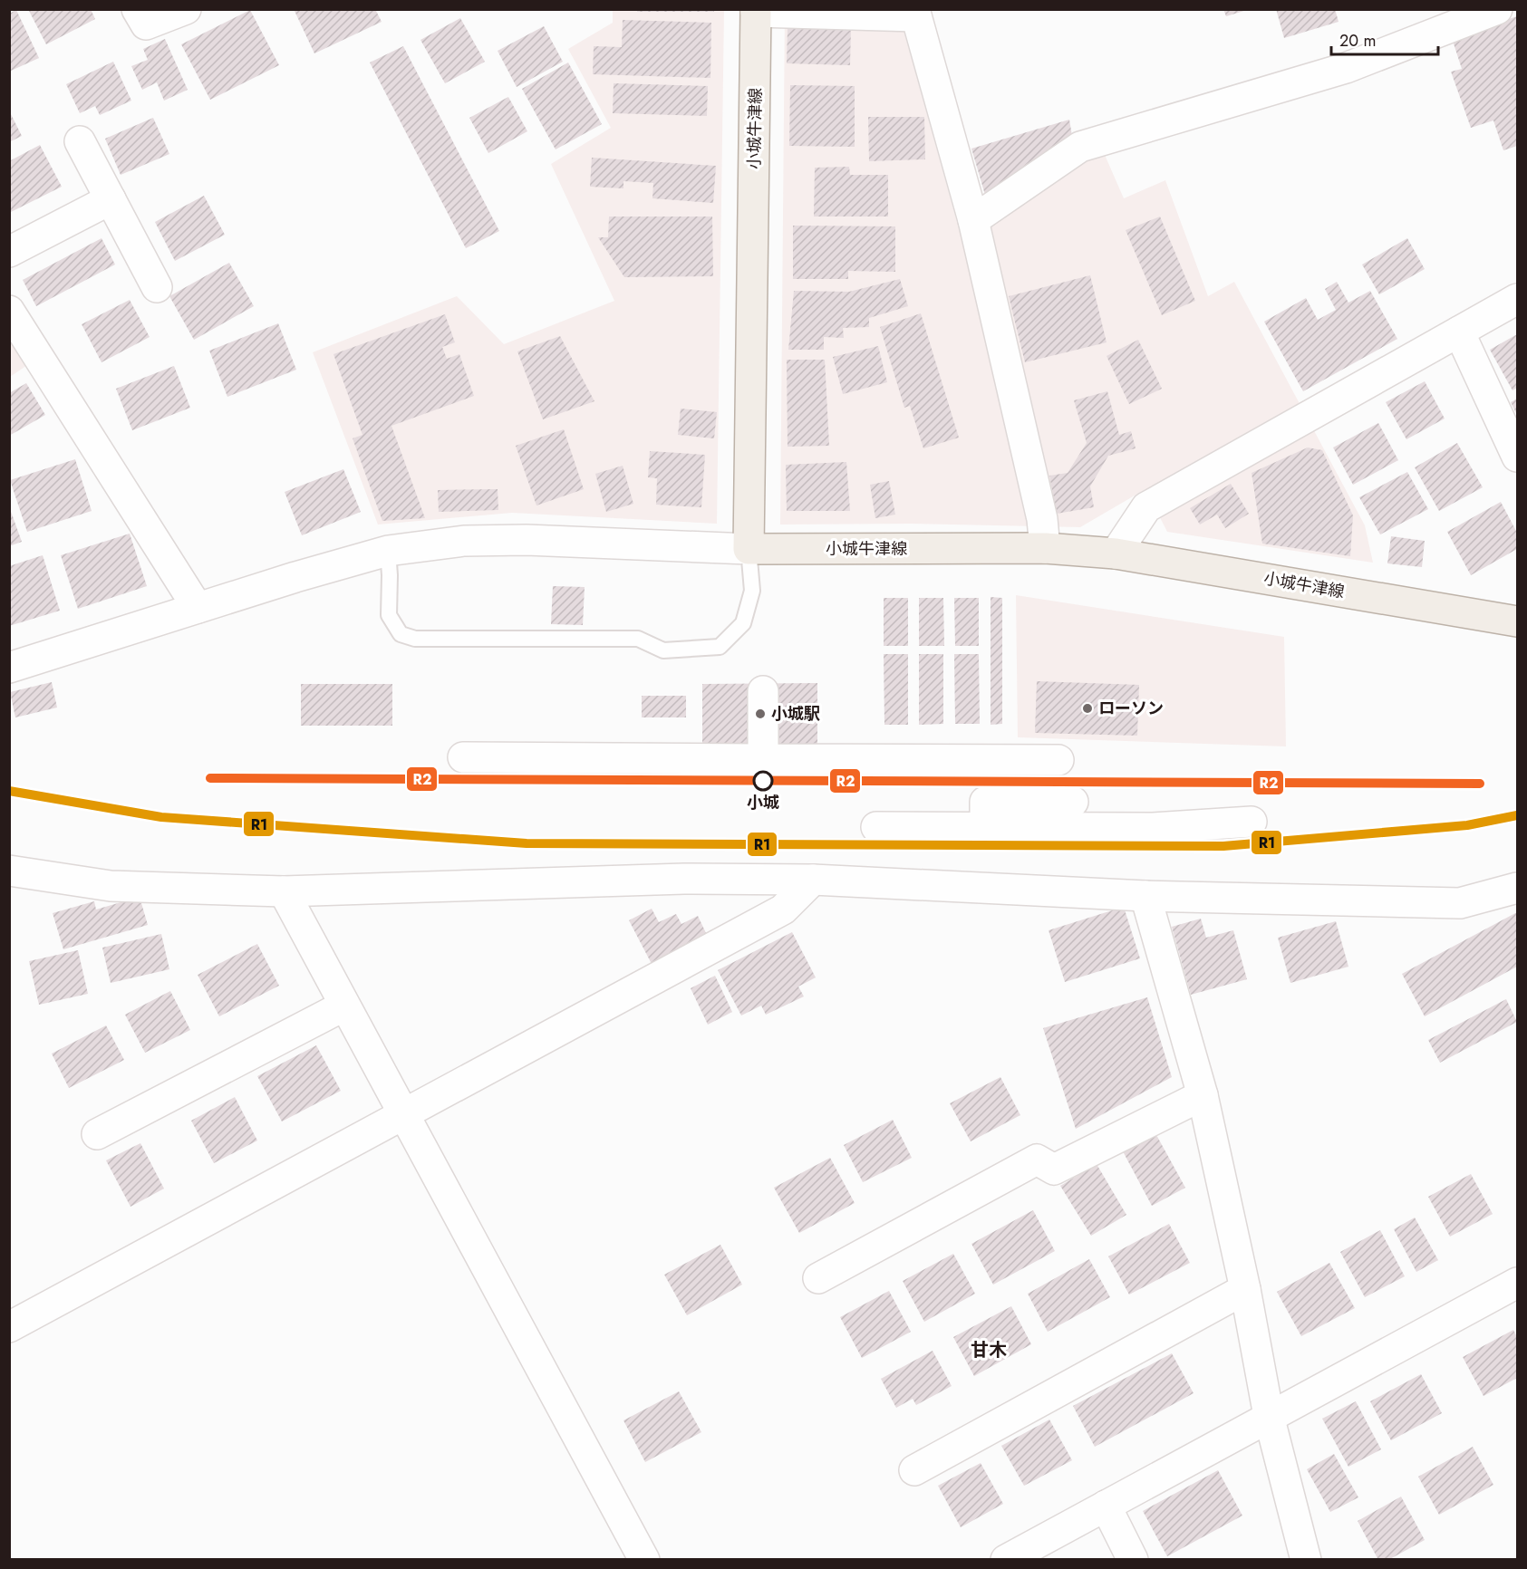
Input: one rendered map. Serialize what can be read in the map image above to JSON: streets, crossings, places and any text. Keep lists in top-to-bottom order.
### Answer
{
  "streets": {
    "main road": ["小城牛津線"]
  },
  "districts": ["甘木"],
  "places": ["ローソン", "小城駅", "小城"],
  "lines": ["transit line R2", "transit line R1"],
  "scale_bar": "20 m"
}
